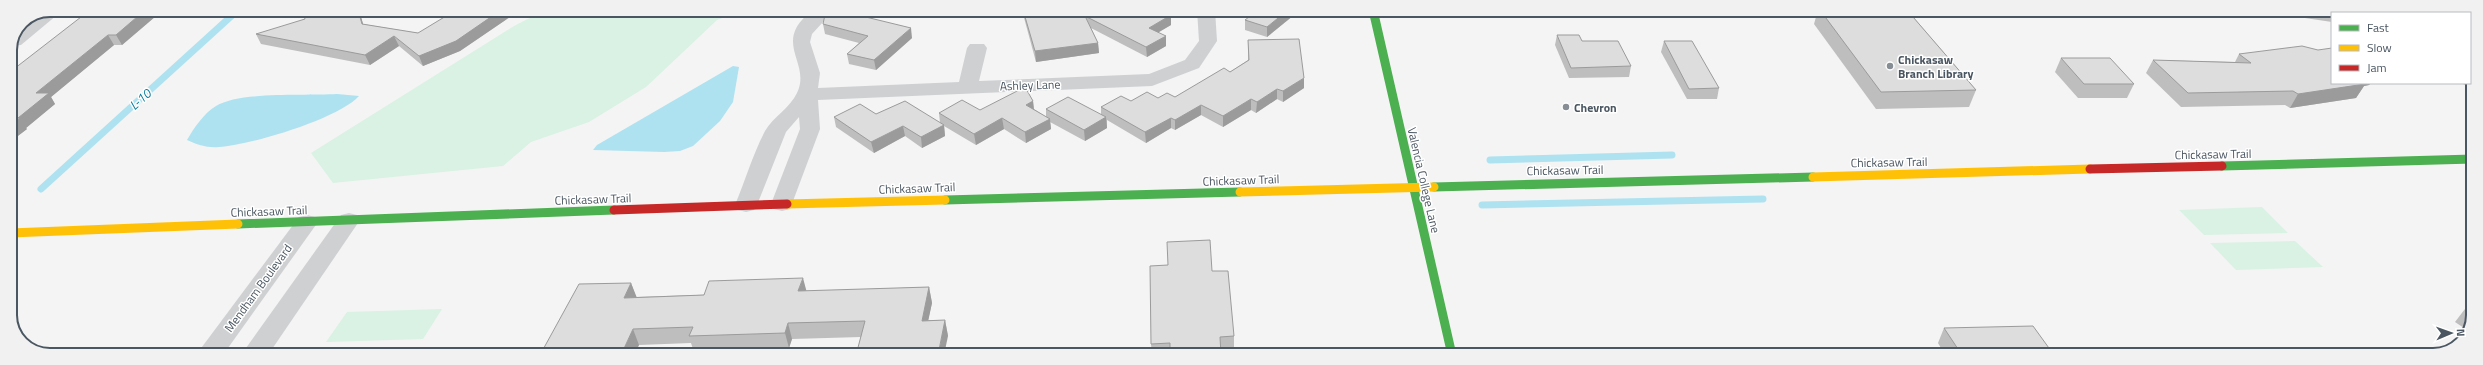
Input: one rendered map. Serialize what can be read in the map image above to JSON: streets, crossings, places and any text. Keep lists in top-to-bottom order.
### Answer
{
  "streets": {
    "street": [
      "Ashley Lane",
      "Chickasaw Trail",
      "Valencia College Lane",
      "Mendham Boulevard"
    ]
  },
  "crossings": [
    ["Chickasaw Trail", "Valencia College Lane"],
    ["Chickasaw Trail", "Mendham Boulevard"]
  ],
  "water": ["L-10"],
  "places": ["Chickasaw Branch Library", "Chevron"],
  "legend": ["Fast", "Slow", "Jam"],
  "north": "right"
}
